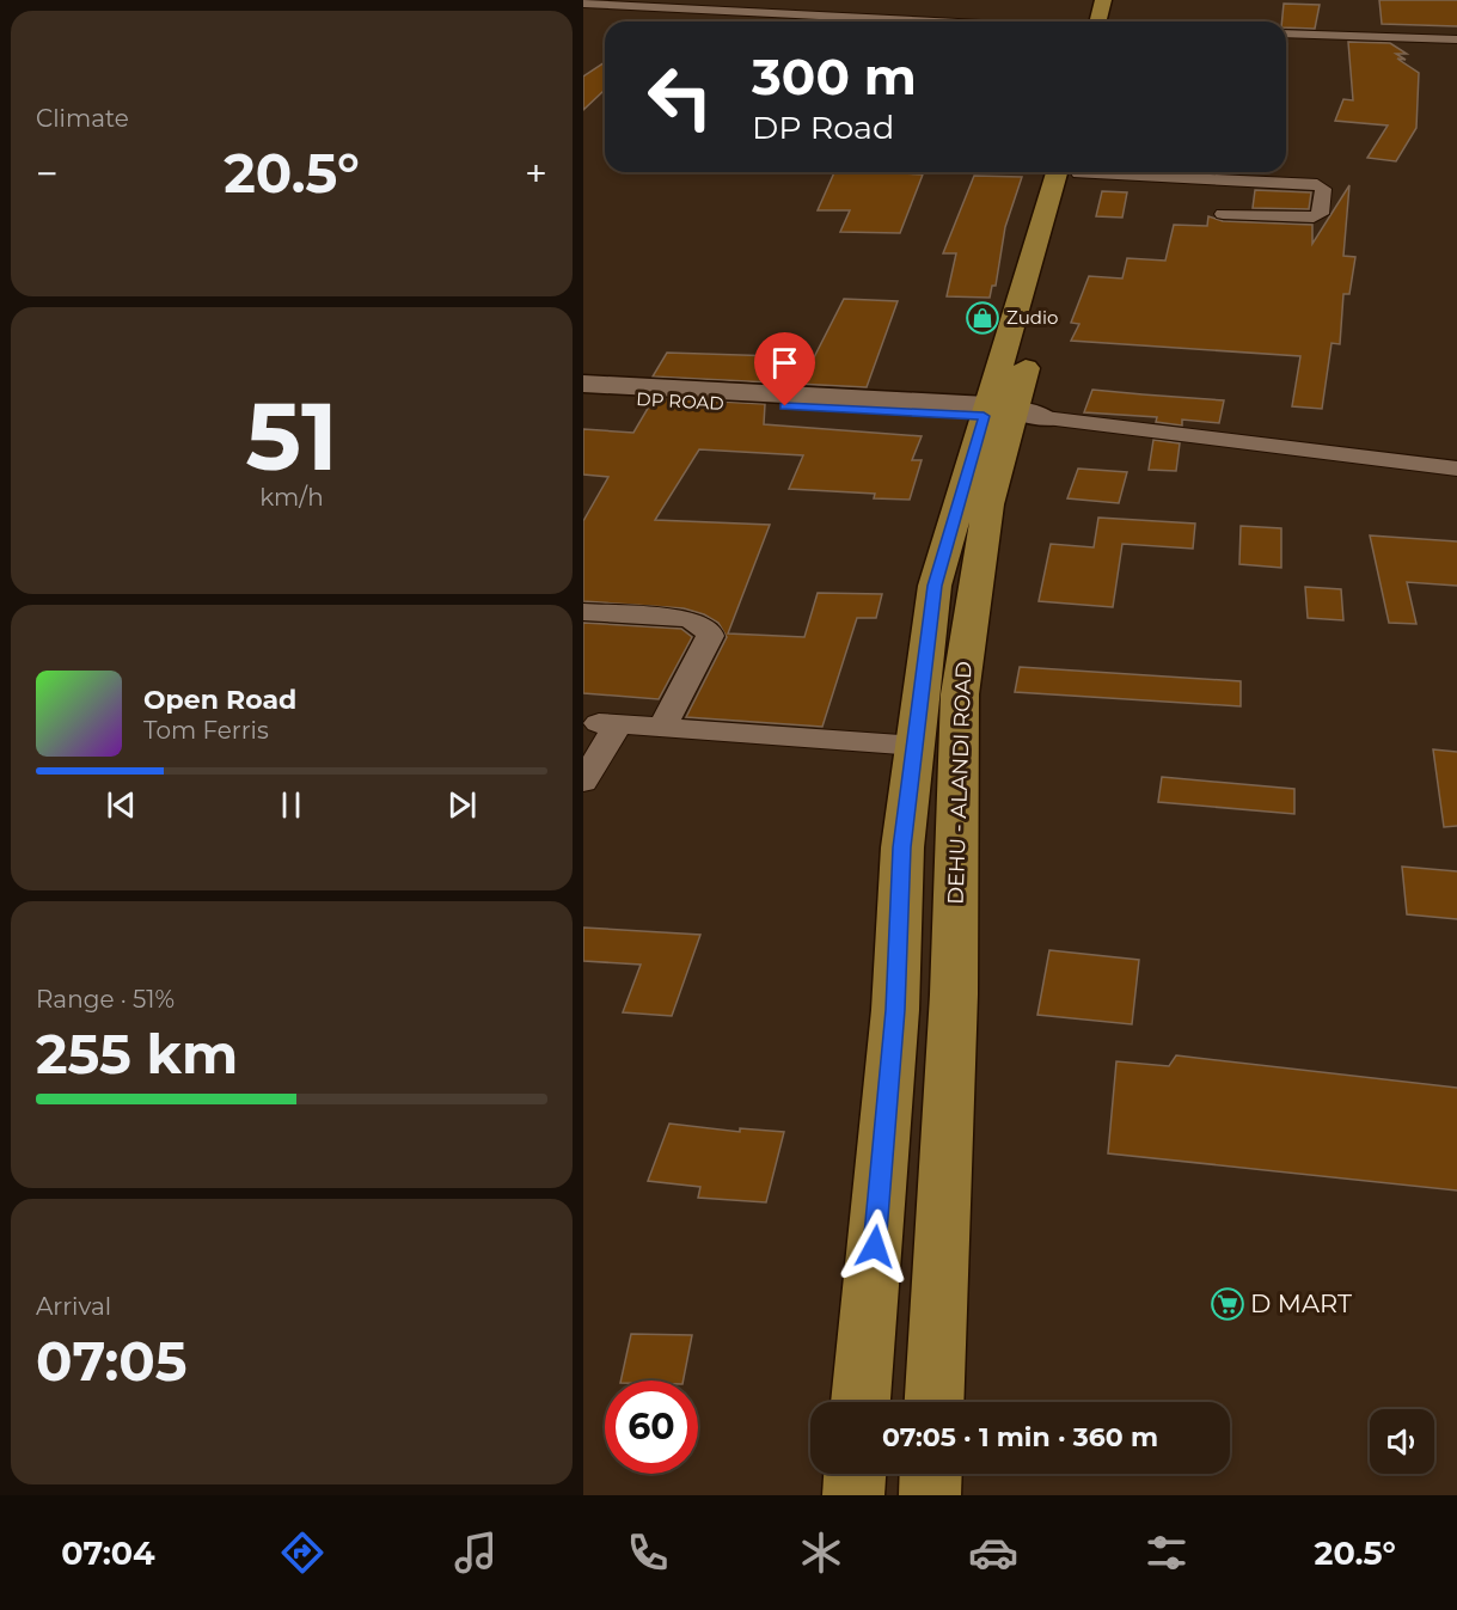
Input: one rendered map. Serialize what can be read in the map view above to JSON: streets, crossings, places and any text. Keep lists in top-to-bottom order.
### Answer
{
  "streets": {
    "main road": ["DEHU - ALANDI ROAD"],
    "street": ["DP ROAD"]
  },
  "crossings": [
    ["DP ROAD", "DEHU - ALANDI ROAD"]
  ],
  "places": {
    "shop": ["Zudio"],
    "supermarket": ["D MART"]
  },
  "page": {
    "tile": [
      "Climate",
      ["51", "km/h"],
      ["Range · 51%", "255 km"],
      ["Arrival", "07:05"]
    ],
    "turn": ["300 m", "DP Road"],
    "heat": ["−", "20.5°", "+"],
    "song": ["Open Road", "Tom Ferris"],
    "limit": "60",
    "trip": "07:05 · 1 min · 360 m",
    "tabs": ["07:04", "20.5°"]
  }
}
